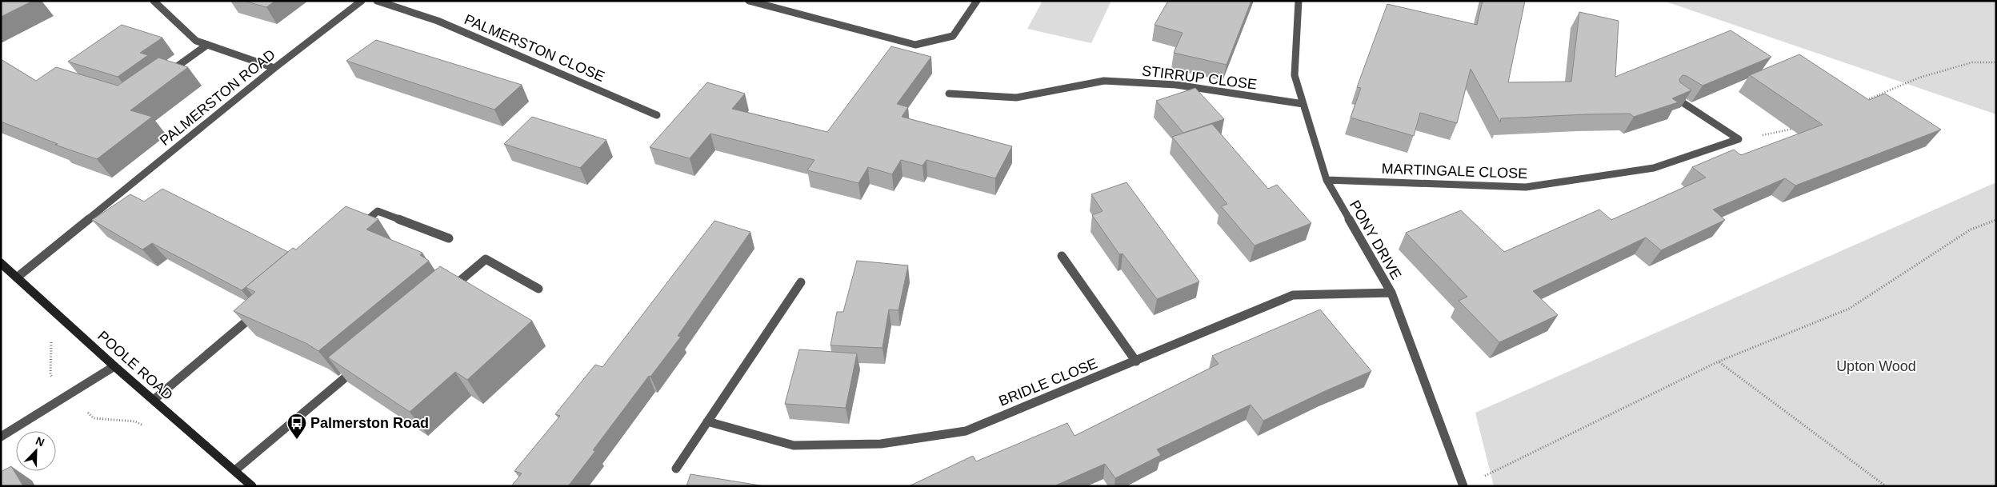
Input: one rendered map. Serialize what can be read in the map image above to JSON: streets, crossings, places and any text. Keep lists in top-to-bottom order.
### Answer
{
  "streets": {
    "main road": ["POOLE ROAD"],
    "street": [
      "PALMERSTON CLOSE",
      "STIRRUP CLOSE",
      "PALMERSTON ROAD",
      "MARTINGALE CLOSE",
      "PONY DRIVE",
      "BRIDLE CLOSE"
    ]
  },
  "crossings": [
    ["STIRRUP CLOSE", "PONY DRIVE"],
    ["PALMERSTON ROAD", "POOLE ROAD"],
    ["MARTINGALE CLOSE", "PONY DRIVE"],
    ["PONY DRIVE", "BRIDLE CLOSE"]
  ],
  "parks": ["Upton Wood"],
  "places": {
    "bus stop": ["Palmerston Road"]
  },
  "north": "top right"
}
